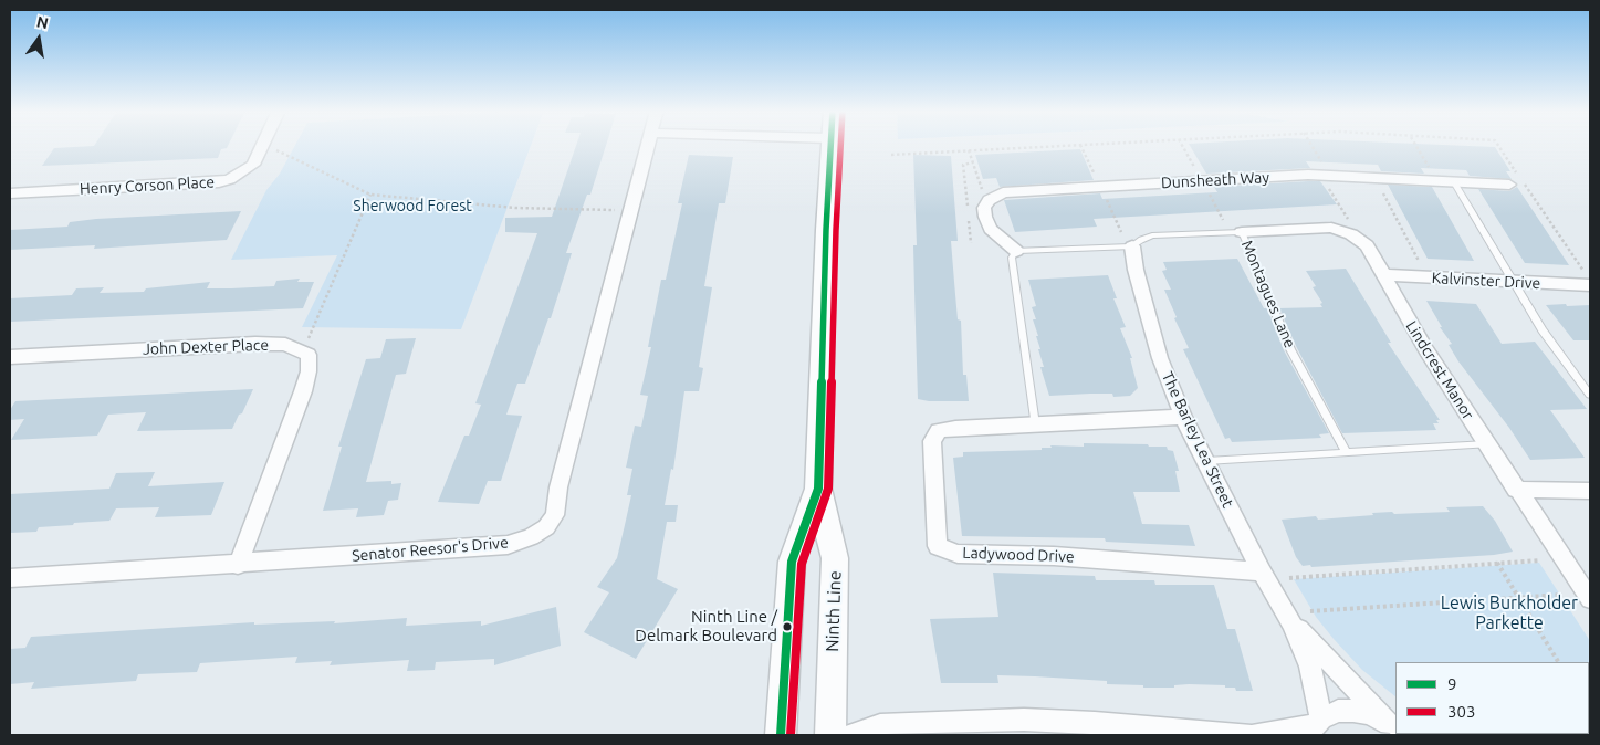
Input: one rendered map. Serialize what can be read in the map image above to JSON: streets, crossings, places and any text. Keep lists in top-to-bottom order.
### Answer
{
  "streets": {
    "main road": ["Ninth Line"],
    "street": [
      "Dunsheath Way",
      "Henry Corson Place",
      "Kalvinster Drive",
      "John Dexter Place",
      "Lindcrest Manor",
      "The Barley Lea Street",
      "Senator Reesor's Drive",
      "Ladywood Drive"
    ],
    "lane": ["Montagues Lane"]
  },
  "crossings": [
    ["Dunsheath Way", "Montagues Lane"],
    ["Kalvinster Drive", "Lindcrest Manor"],
    ["Montagues Lane", "Lindcrest Manor"],
    ["Montagues Lane", "The Barley Lea Street"],
    ["The Barley Lea Street", "Ladywood Drive"]
  ],
  "parks": ["Sherwood Forest", "Lewis Burkholder Parkette"],
  "places": ["Ninth Line / Delmark Boulevard"],
  "lines": ["transit line 9", "transit line 303"],
  "legend": ["9", "303"],
  "north": "top"
}
